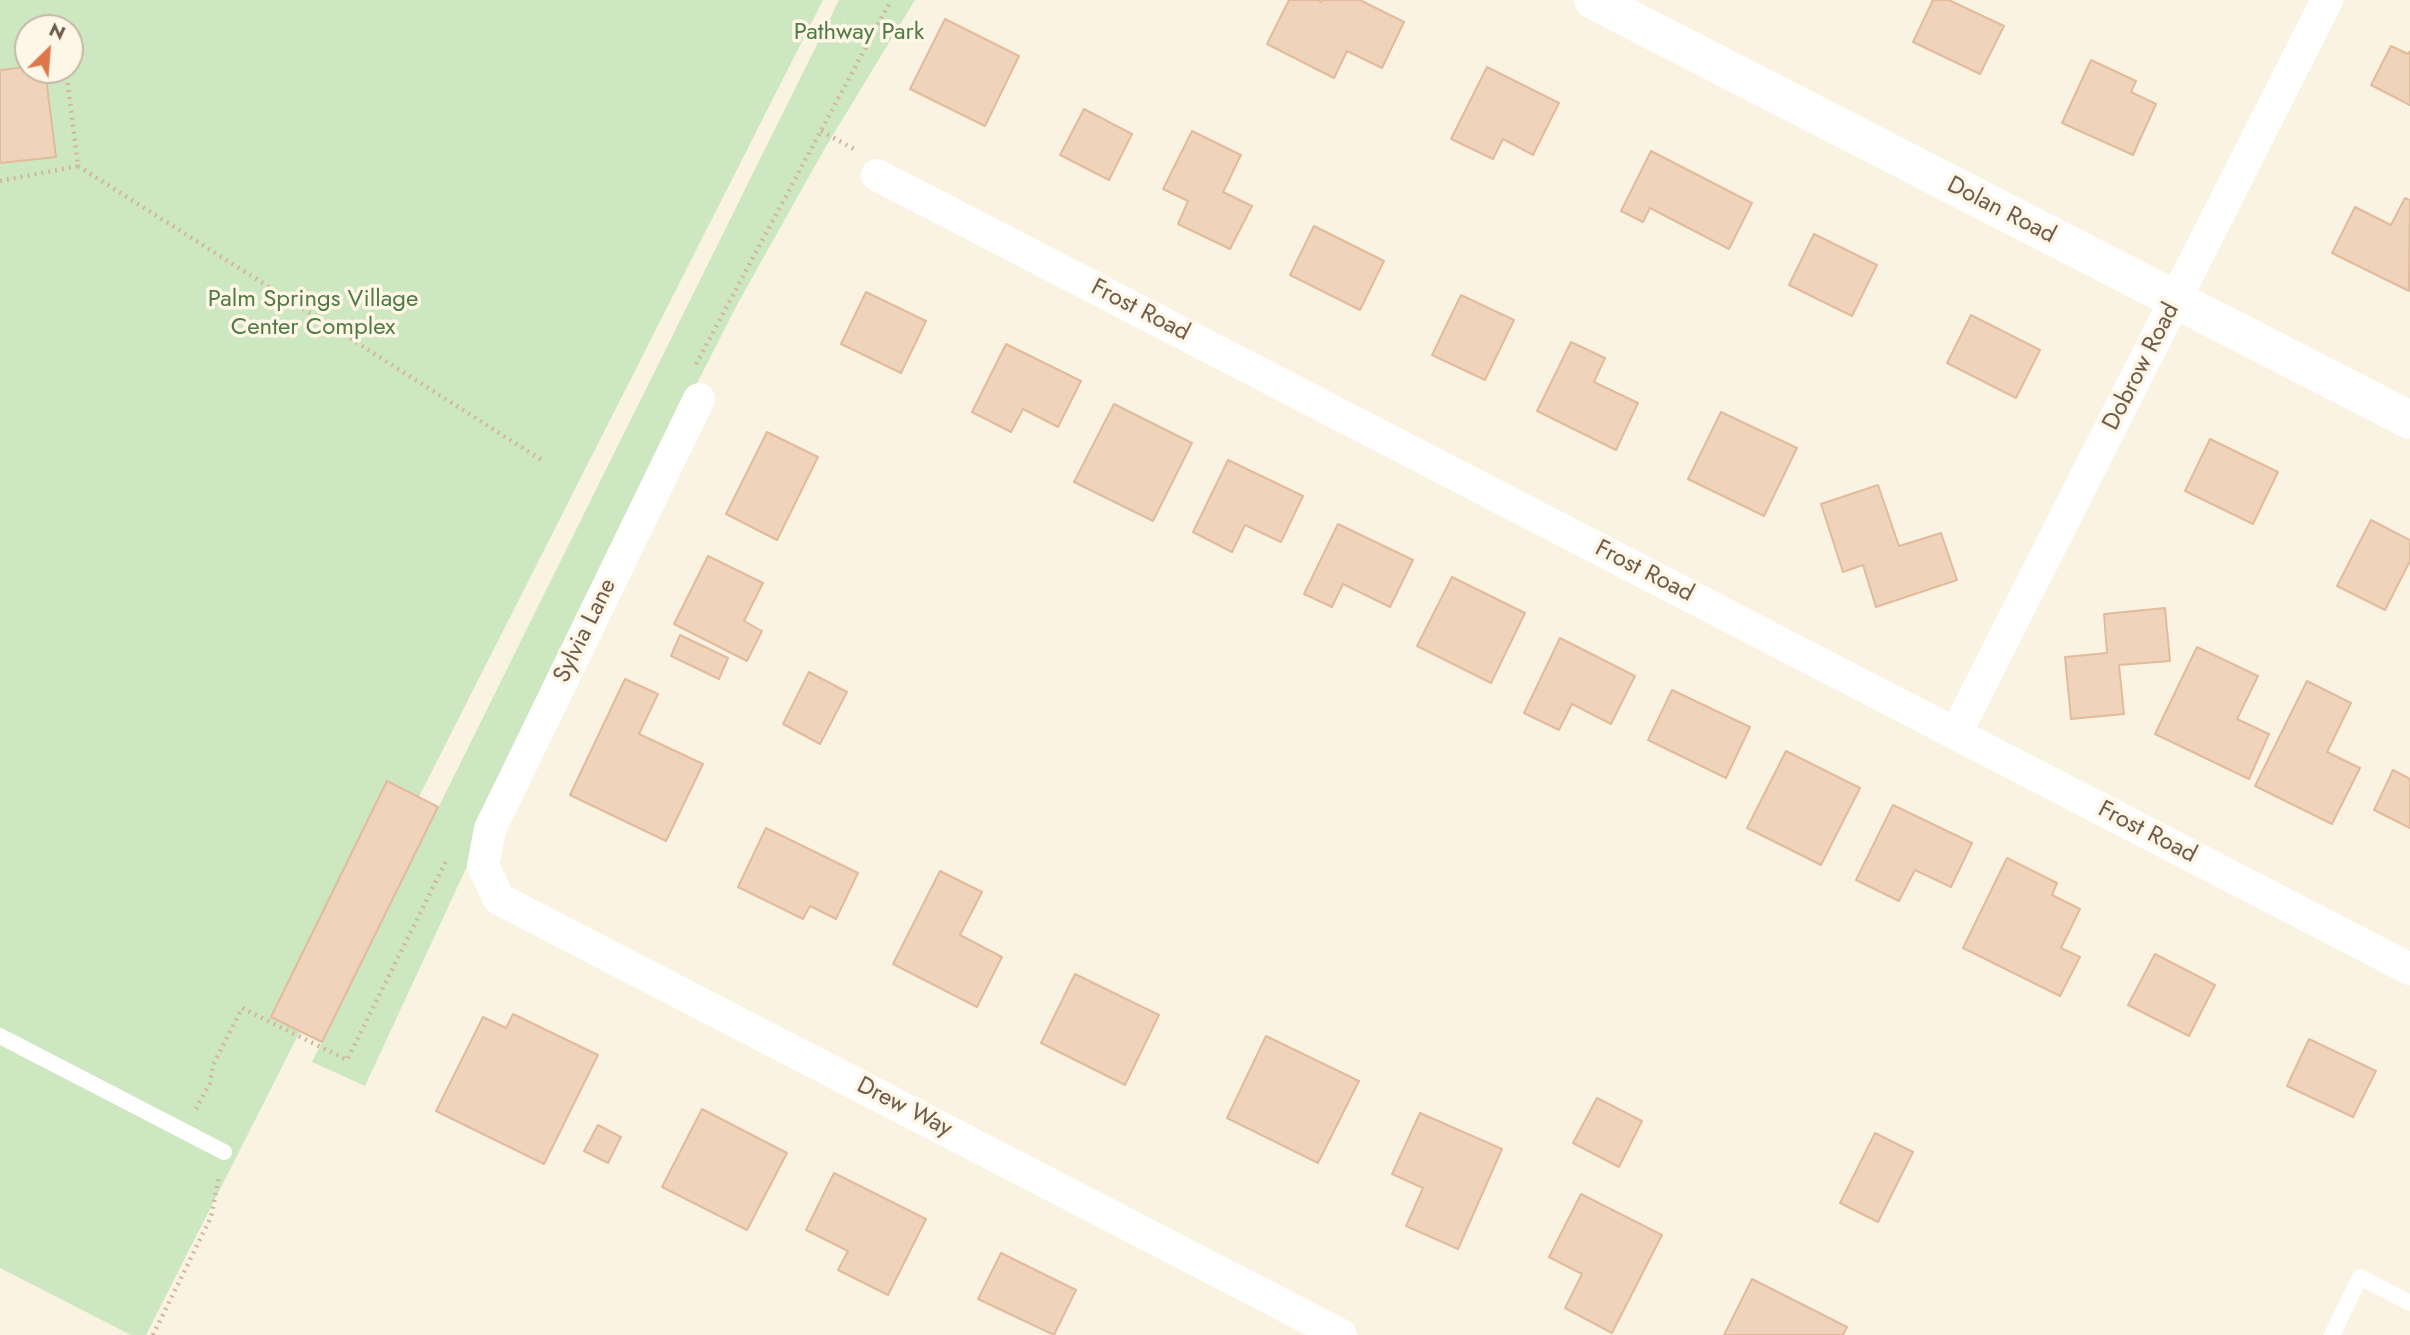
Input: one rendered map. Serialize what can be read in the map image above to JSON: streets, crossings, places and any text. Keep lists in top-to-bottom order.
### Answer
{
  "streets": {
    "street": [
      "Dolan Road",
      "Frost Road",
      "Dobrow Road",
      "Sylvia Lane",
      "Drew Way"
    ]
  },
  "crossings": [
    ["Dolan Road", "Dobrow Road"],
    ["Frost Road", "Dobrow Road"],
    ["Sylvia Lane", "Drew Way"]
  ],
  "parks": ["Pathway Park", "Palm Springs Village Center Complex"],
  "north": "top right"
}
